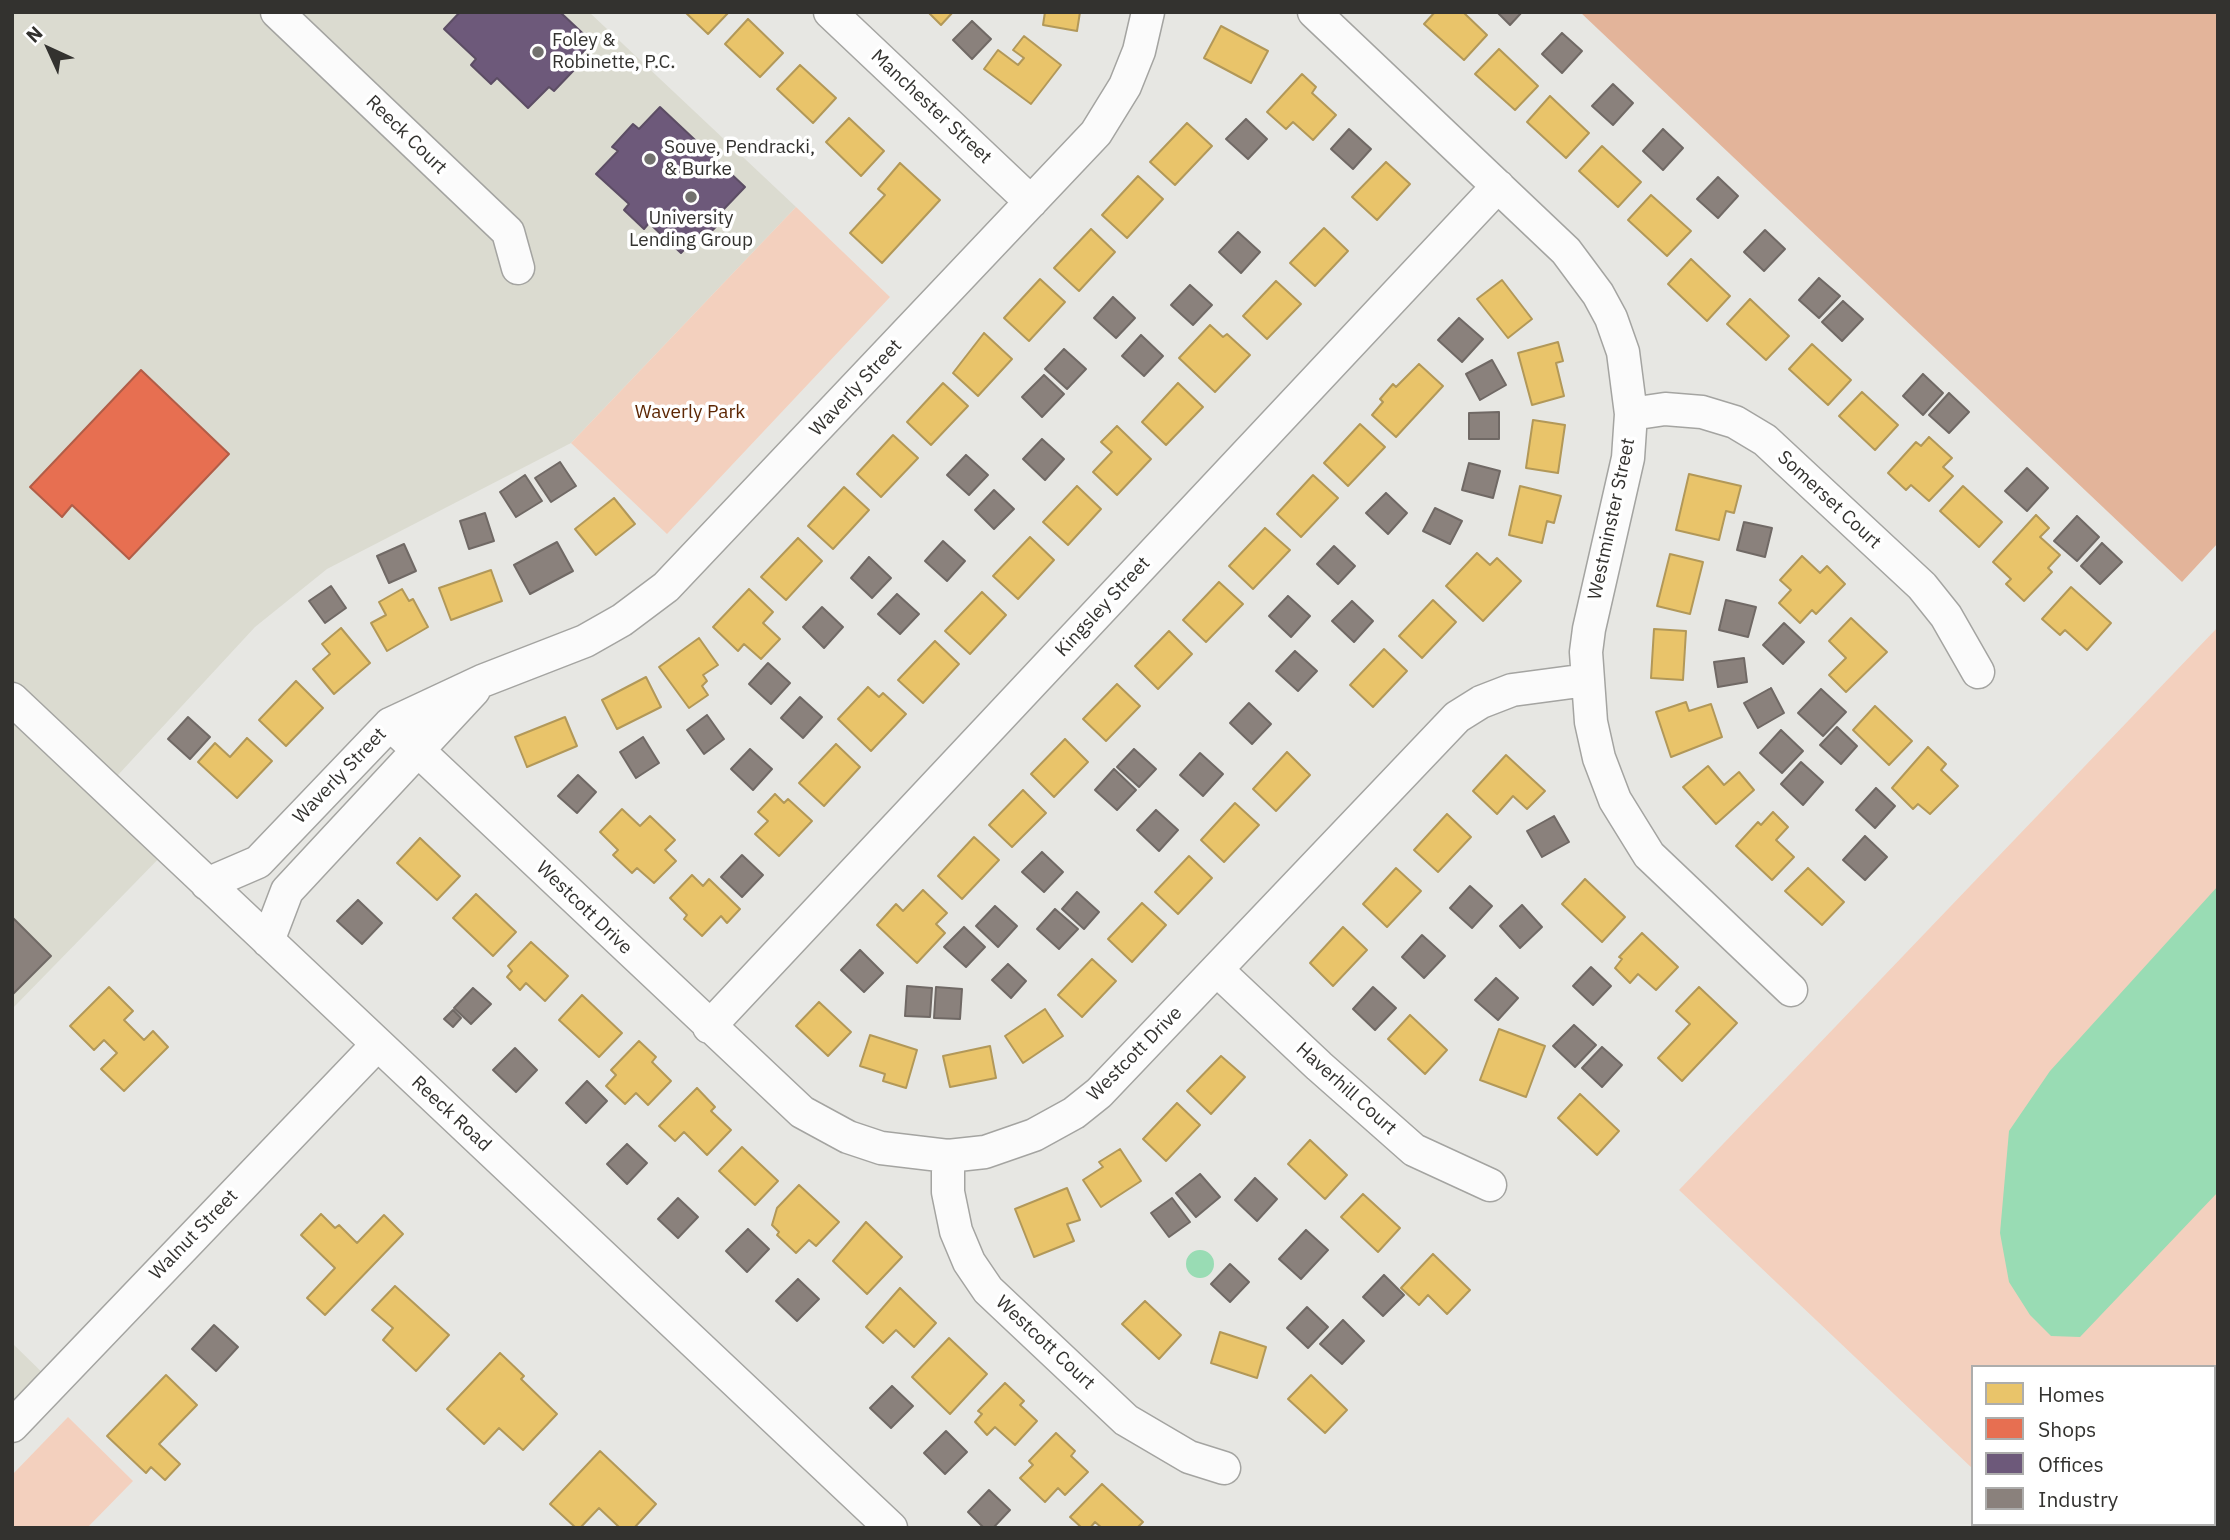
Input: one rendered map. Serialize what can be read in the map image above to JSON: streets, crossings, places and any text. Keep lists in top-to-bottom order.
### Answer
{
  "streets": {
    "street": [
      "Manchester Street",
      "Reeck Court",
      "Waverly Street",
      "Somerset Court",
      "Westminster Street",
      "Kingsley Street",
      "Westcott Drive",
      "Haverhill Court",
      "Reeck Road",
      "Walnut Street",
      "Westcott Court"
    ]
  },
  "crossings": [
    ["Manchester Street", "Waverly Street"],
    ["Waverly Street", "Westcott Drive"],
    ["Waverly Street", "Reeck Road"],
    ["Somerset Court", "Westminster Street"],
    ["Westminster Street", "Kingsley Street"],
    ["Westminster Street", "Westcott Drive"],
    ["Kingsley Street", "Westcott Drive"],
    ["Westcott Drive", "Haverhill Court"],
    ["Westcott Drive", "Westcott Court"],
    ["Reeck Road", "Walnut Street"]
  ],
  "parks": ["Waverly Park"],
  "places": ["Foley & Robinette, P.C.", "Souve, Pendracki, & Burke", "University Lending Group"],
  "legend": [
    "Homes",
    "Shops",
    "Offices",
    "Industry"
  ],
  "north": "top left"
}
